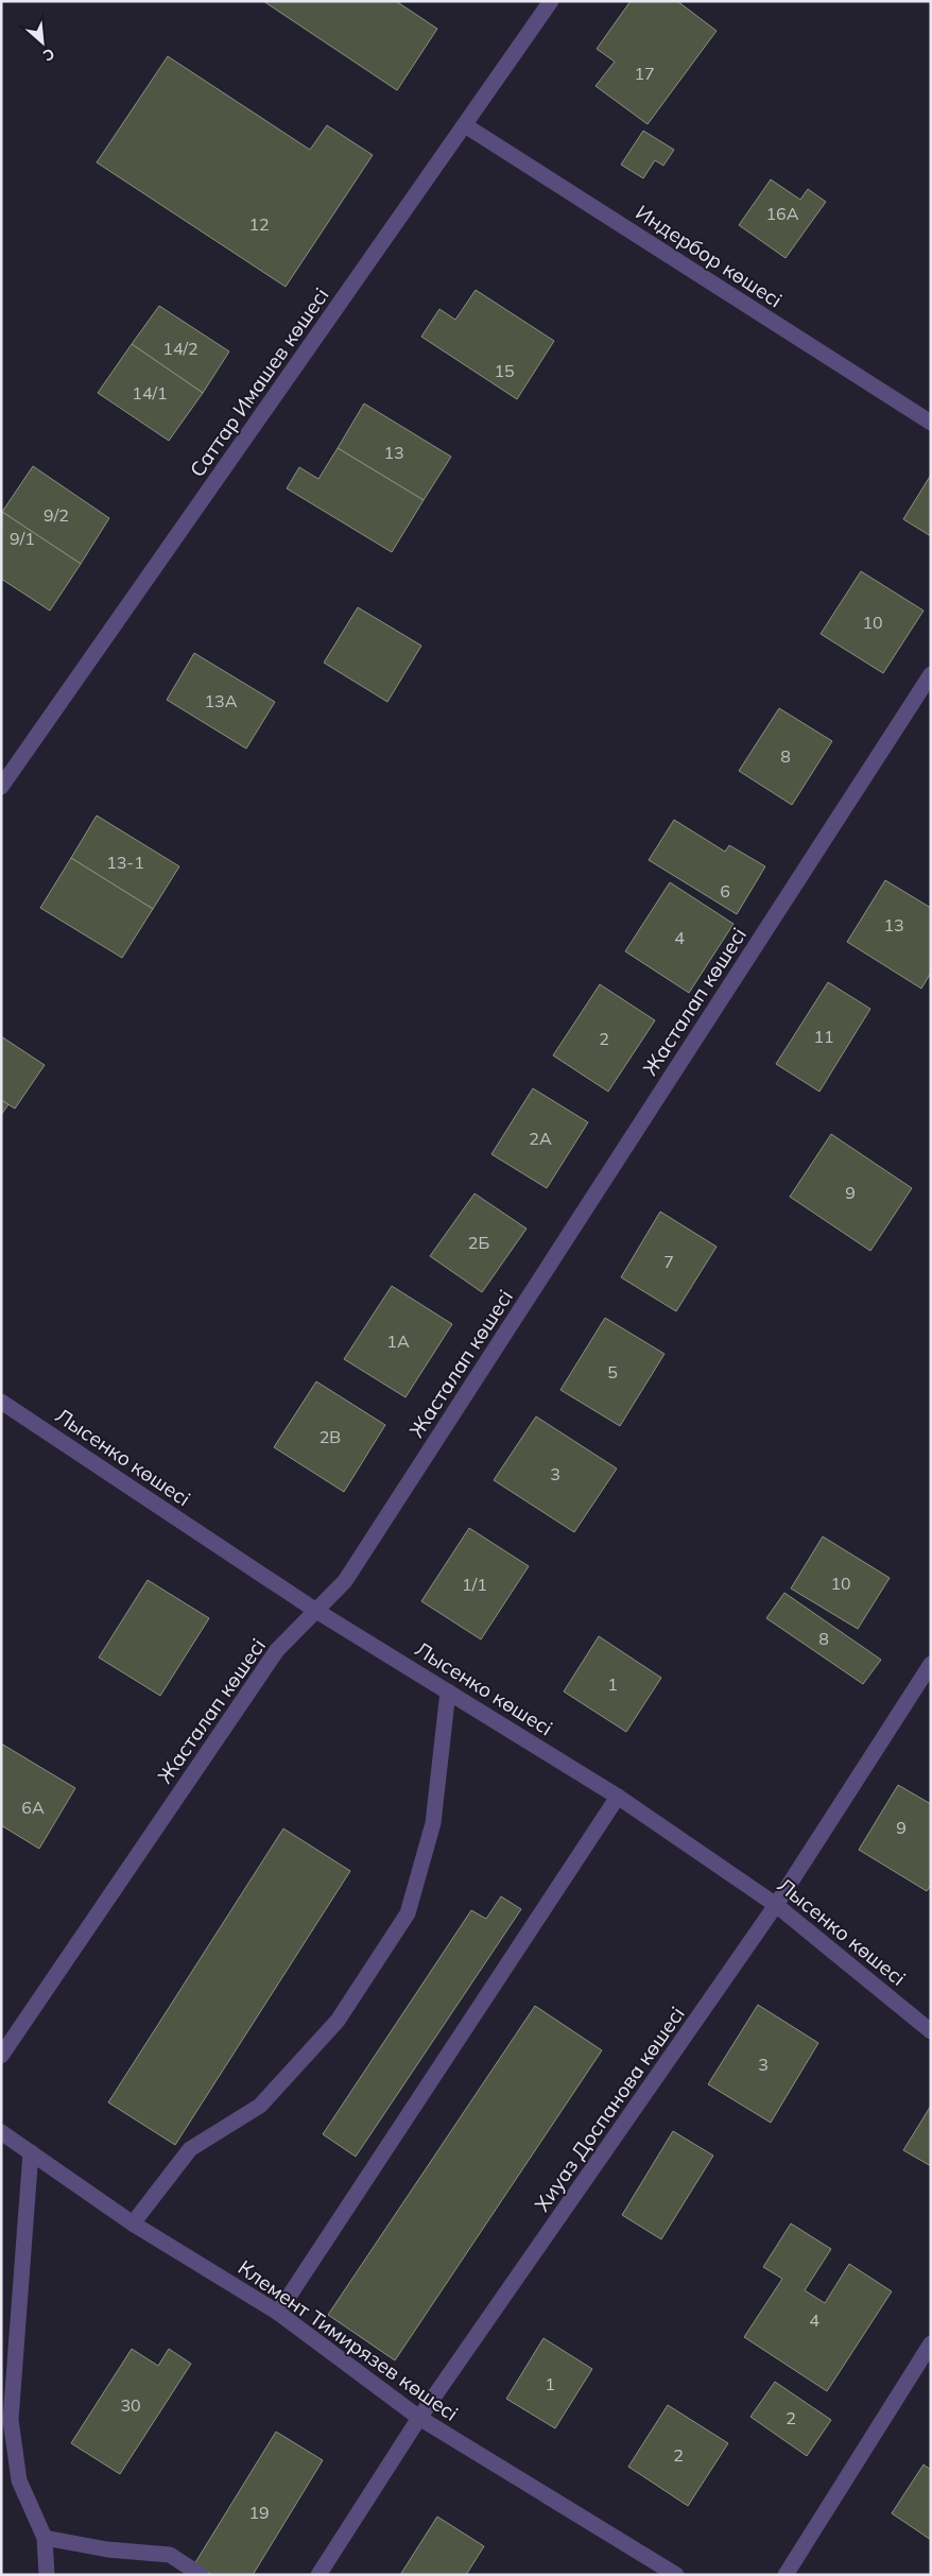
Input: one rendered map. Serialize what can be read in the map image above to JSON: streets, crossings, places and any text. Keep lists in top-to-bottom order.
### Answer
{
  "streets": {
    "street": [
      "Индербор көшесі",
      "Саттар Имашев көшесі",
      "Жасталап көшесі",
      "Лысенко көшесі",
      "Хиуаз Доспанова көшесі",
      "Клемент Тимирязев көшесі"
    ]
  },
  "crossings": [
    ["Индербор көшесі", "Саттар Имашев көшесі"],
    ["Жасталап көшесі", "Лысенко көшесі"],
    ["Лысенко көшесі", "Хиуаз Доспанова көшесі"],
    ["Хиуаз Доспанова көшесі", "Клемент Тимирязев көшесі"]
  ],
  "house_numbers": [
    "17",
    "16А",
    "12",
    "14/2",
    "15",
    "14/1",
    "13",
    "9/2",
    "9/1",
    "10",
    "13А",
    "8",
    "13-1",
    "6",
    "13",
    "4",
    "11",
    "2",
    "2А",
    "9",
    "2Б",
    "7",
    "1А",
    "5",
    "2В",
    "3",
    "10",
    "1/1",
    "8",
    "1",
    "6А",
    "9",
    "3",
    "4",
    "1",
    "30",
    "2",
    "2",
    "19"
  ],
  "north": "bottom right"
}
